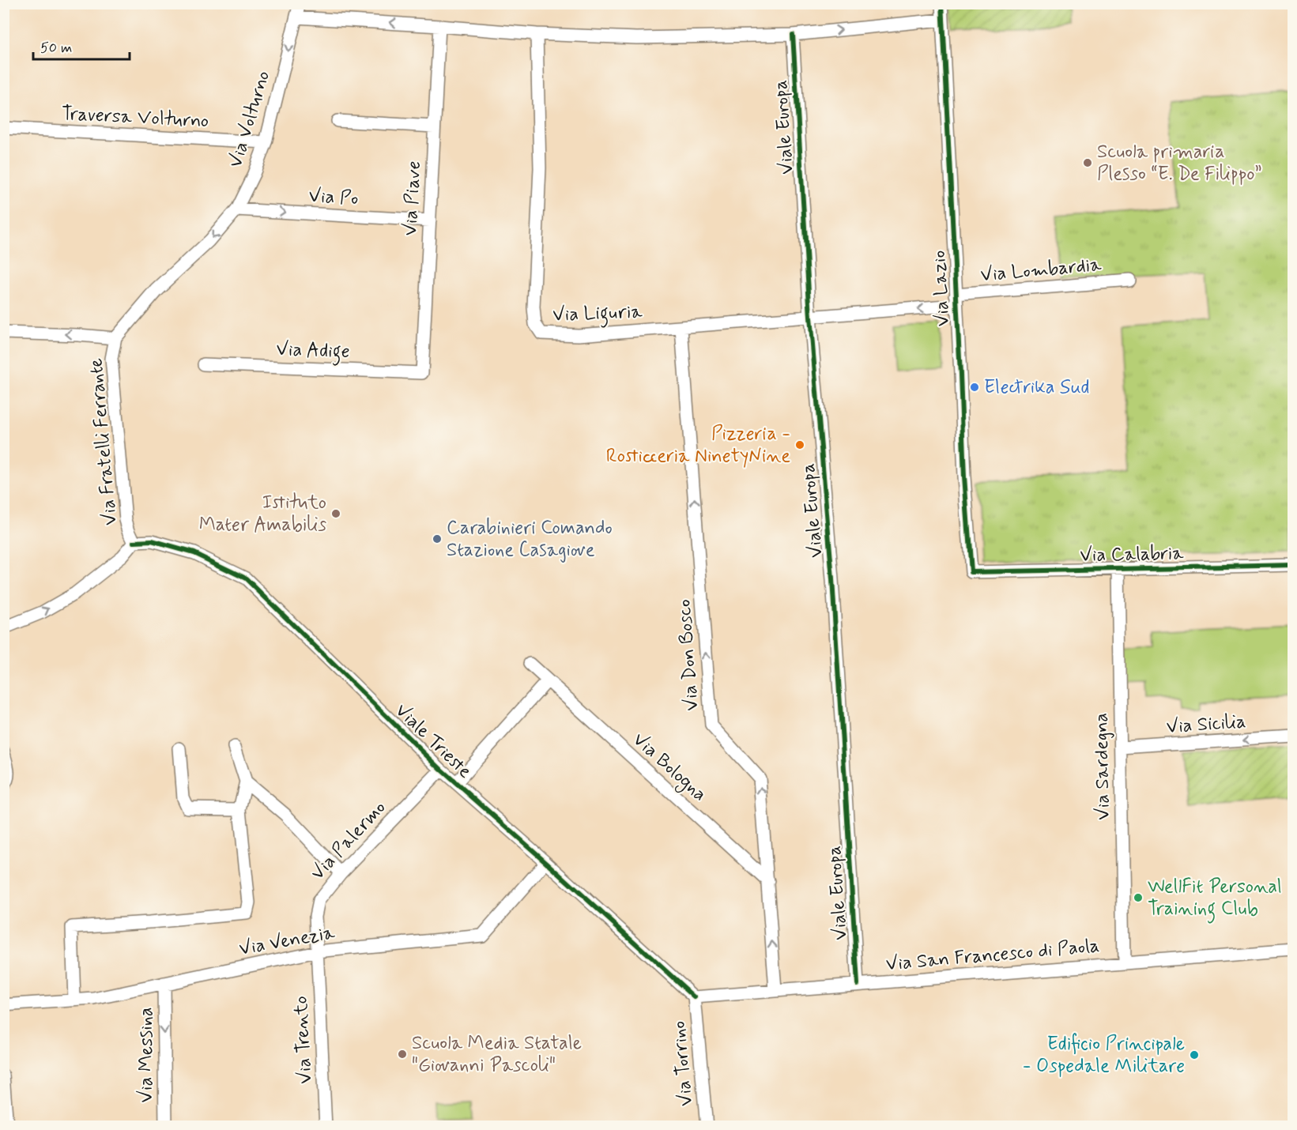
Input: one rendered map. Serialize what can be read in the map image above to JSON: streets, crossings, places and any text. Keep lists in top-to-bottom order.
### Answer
{
  "streets": {
    "street": [
      "Traversa Volturno",
      "Via Volturno",
      "Viale Europa",
      "Via Po",
      "Via Piave",
      "Via Lombardia",
      "Via Lazio",
      "Via Liguria",
      "Via Adige",
      "Via Fratelli Ferrante",
      "Via Calabria",
      "Via Don Bosco",
      "Via Sicilia",
      "Viale Trieste",
      "Via Sardegna",
      "Via Bologna",
      "Via Palermo",
      "Via Venezia",
      "Via San Francesco di Paola",
      "Via Trento",
      "Via Messina",
      "Via Torrino"
    ]
  },
  "crossings": [
    ["Traversa Volturno", "Via Volturno"],
    ["Via Volturno", "Via Po"],
    ["Via Volturno", "Via Fratelli Ferrante"],
    ["Viale Europa", "Via Liguria"],
    ["Viale Europa", "Via San Francesco di Paola"],
    ["Via Po", "Via Piave"],
    ["Via Piave", "Via Adige"],
    ["Via Lombardia", "Via Lazio"],
    ["Via Lombardia", "Via Liguria"],
    ["Via Lazio", "Via Liguria"],
    ["Via Lazio", "Via Calabria"],
    ["Via Liguria", "Via Don Bosco"],
    ["Via Fratelli Ferrante", "Viale Trieste"],
    ["Via Calabria", "Via Sardegna"],
    ["Via Don Bosco", "Via Bologna"],
    ["Via Don Bosco", "Via San Francesco di Paola"],
    ["Via Sicilia", "Via Sardegna"],
    ["Viale Trieste", "Via Palermo"],
    ["Viale Trieste", "Via Venezia"],
    ["Viale Trieste", "Via San Francesco di Paola"],
    ["Viale Trieste", "Via Torrino"],
    ["Via Sardegna", "Via San Francesco di Paola"],
    ["Via Palermo", "Via Venezia"],
    ["Via Palermo", "Via Trento"],
    ["Via Venezia", "Via Trento"],
    ["Via Venezia", "Via Messina"],
    ["Via San Francesco di Paola", "Via Torrino"]
  ],
  "one_way": [
    "Via Volturno",
    "Via Don Bosco",
    "Via Sicilia",
    "Via Messina"
  ],
  "places": [
    "Scuola primaria Plesso “E. De Filippo”",
    "Electrika Sud",
    "Pizzeria - Rosticceria NinetyNine",
    "Istituto Mater Amabilis",
    "Carabinieri Comando Stazione Casagiove",
    "WellFit Personal Training Club",
    "Scuola Media Statale \"Giovanni Pascoli\"",
    "Edificio Principale - Ospedale Militare"
  ],
  "scale_bar": "50 m"
}
